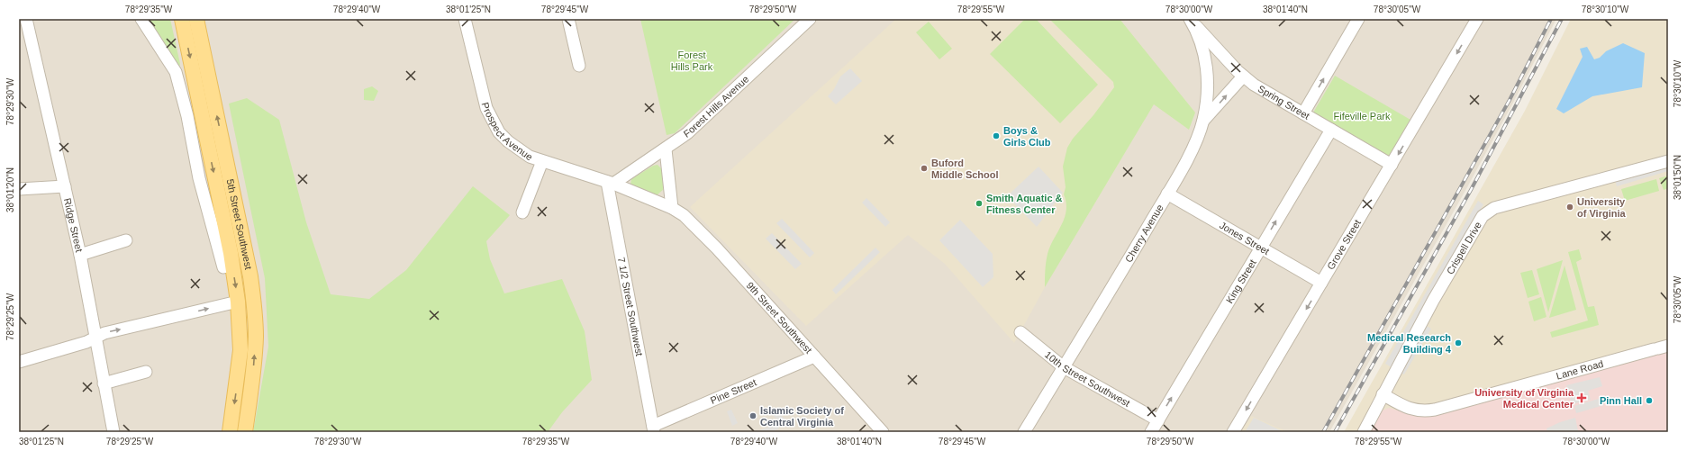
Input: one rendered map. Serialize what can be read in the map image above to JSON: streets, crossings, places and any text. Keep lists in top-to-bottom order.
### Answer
{
  "streets": {
    "main road": ["5th Street Southwest"],
    "street": [
      "Spring Street",
      "Forest Hills Avenue",
      "Prospect Avenue",
      "Ridge Street",
      "Cherry Avenue",
      "Jones Street",
      "Grove Street",
      "Crispell Drive",
      "King Street",
      "7 1/2 Street Southwest",
      "9th Street Southwest",
      "Lane Road",
      "10th Street Southwest",
      "Pine Street"
    ]
  },
  "crossings": [
    ["Spring Street", "Cherry Avenue"],
    ["Spring Street", "Grove Street"],
    ["Spring Street", "King Street"],
    ["Forest Hills Avenue", "Prospect Avenue"],
    ["Forest Hills Avenue", "7 1/2 Street Southwest"],
    ["Forest Hills Avenue", "9th Street Southwest"],
    ["Prospect Avenue", "7 1/2 Street Southwest"],
    ["Prospect Avenue", "9th Street Southwest"],
    ["Cherry Avenue", "Jones Street"],
    ["Cherry Avenue", "10th Street Southwest"],
    ["Jones Street", "Grove Street"],
    ["Jones Street", "King Street"],
    ["Crispell Drive", "Lane Road"],
    ["King Street", "10th Street Southwest"],
    ["7 1/2 Street Southwest", "9th Street Southwest"],
    ["7 1/2 Street Southwest", "Pine Street"],
    ["9th Street Southwest", "Pine Street"]
  ],
  "one_way": ["King Street"],
  "parks": ["Forest Hills Park", "Fifeville Park"],
  "places": {
    "other": [
      "Boys & Girls Club",
      "Buford Middle School",
      "Smith Aquatic & Fitness Center",
      "University of Virginia",
      "Medical Research Building 4",
      "Pinn Hall",
      "Islamic Society of Central Virginia"
    ],
    "health": ["University of Virginia Medical Center"]
  },
  "coordinates": [
    "78°29'35\"W",
    "78°29'40\"W",
    "38°01'25\"N",
    "78°29'45\"W",
    "78°29'50\"W",
    "78°29'55\"W",
    "78°30'00\"W",
    "38°01'40\"N",
    "78°30'05\"W",
    "78°30'10\"W",
    "78°29'30\"W",
    "38°01'50\"N",
    "38°01'20\"N",
    "78°29'25\"W"
  ]
}
